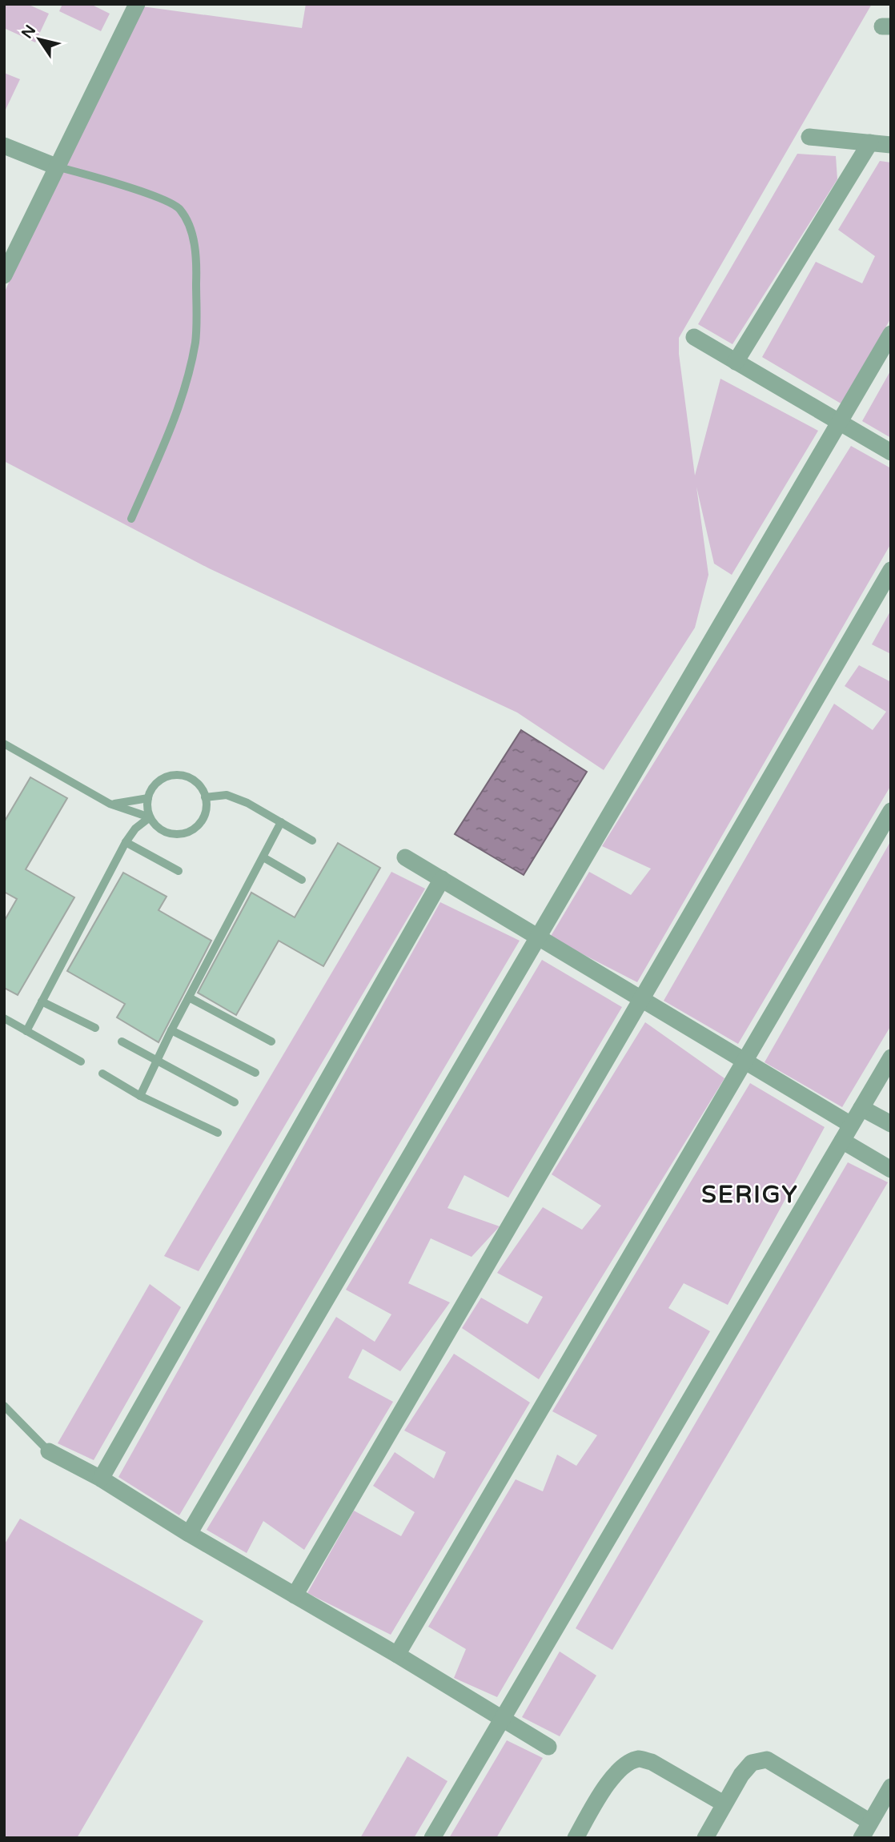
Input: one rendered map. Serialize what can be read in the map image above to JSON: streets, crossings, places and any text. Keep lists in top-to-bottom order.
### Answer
{
  "districts": ["SERIGY"],
  "north": "top left"
}
